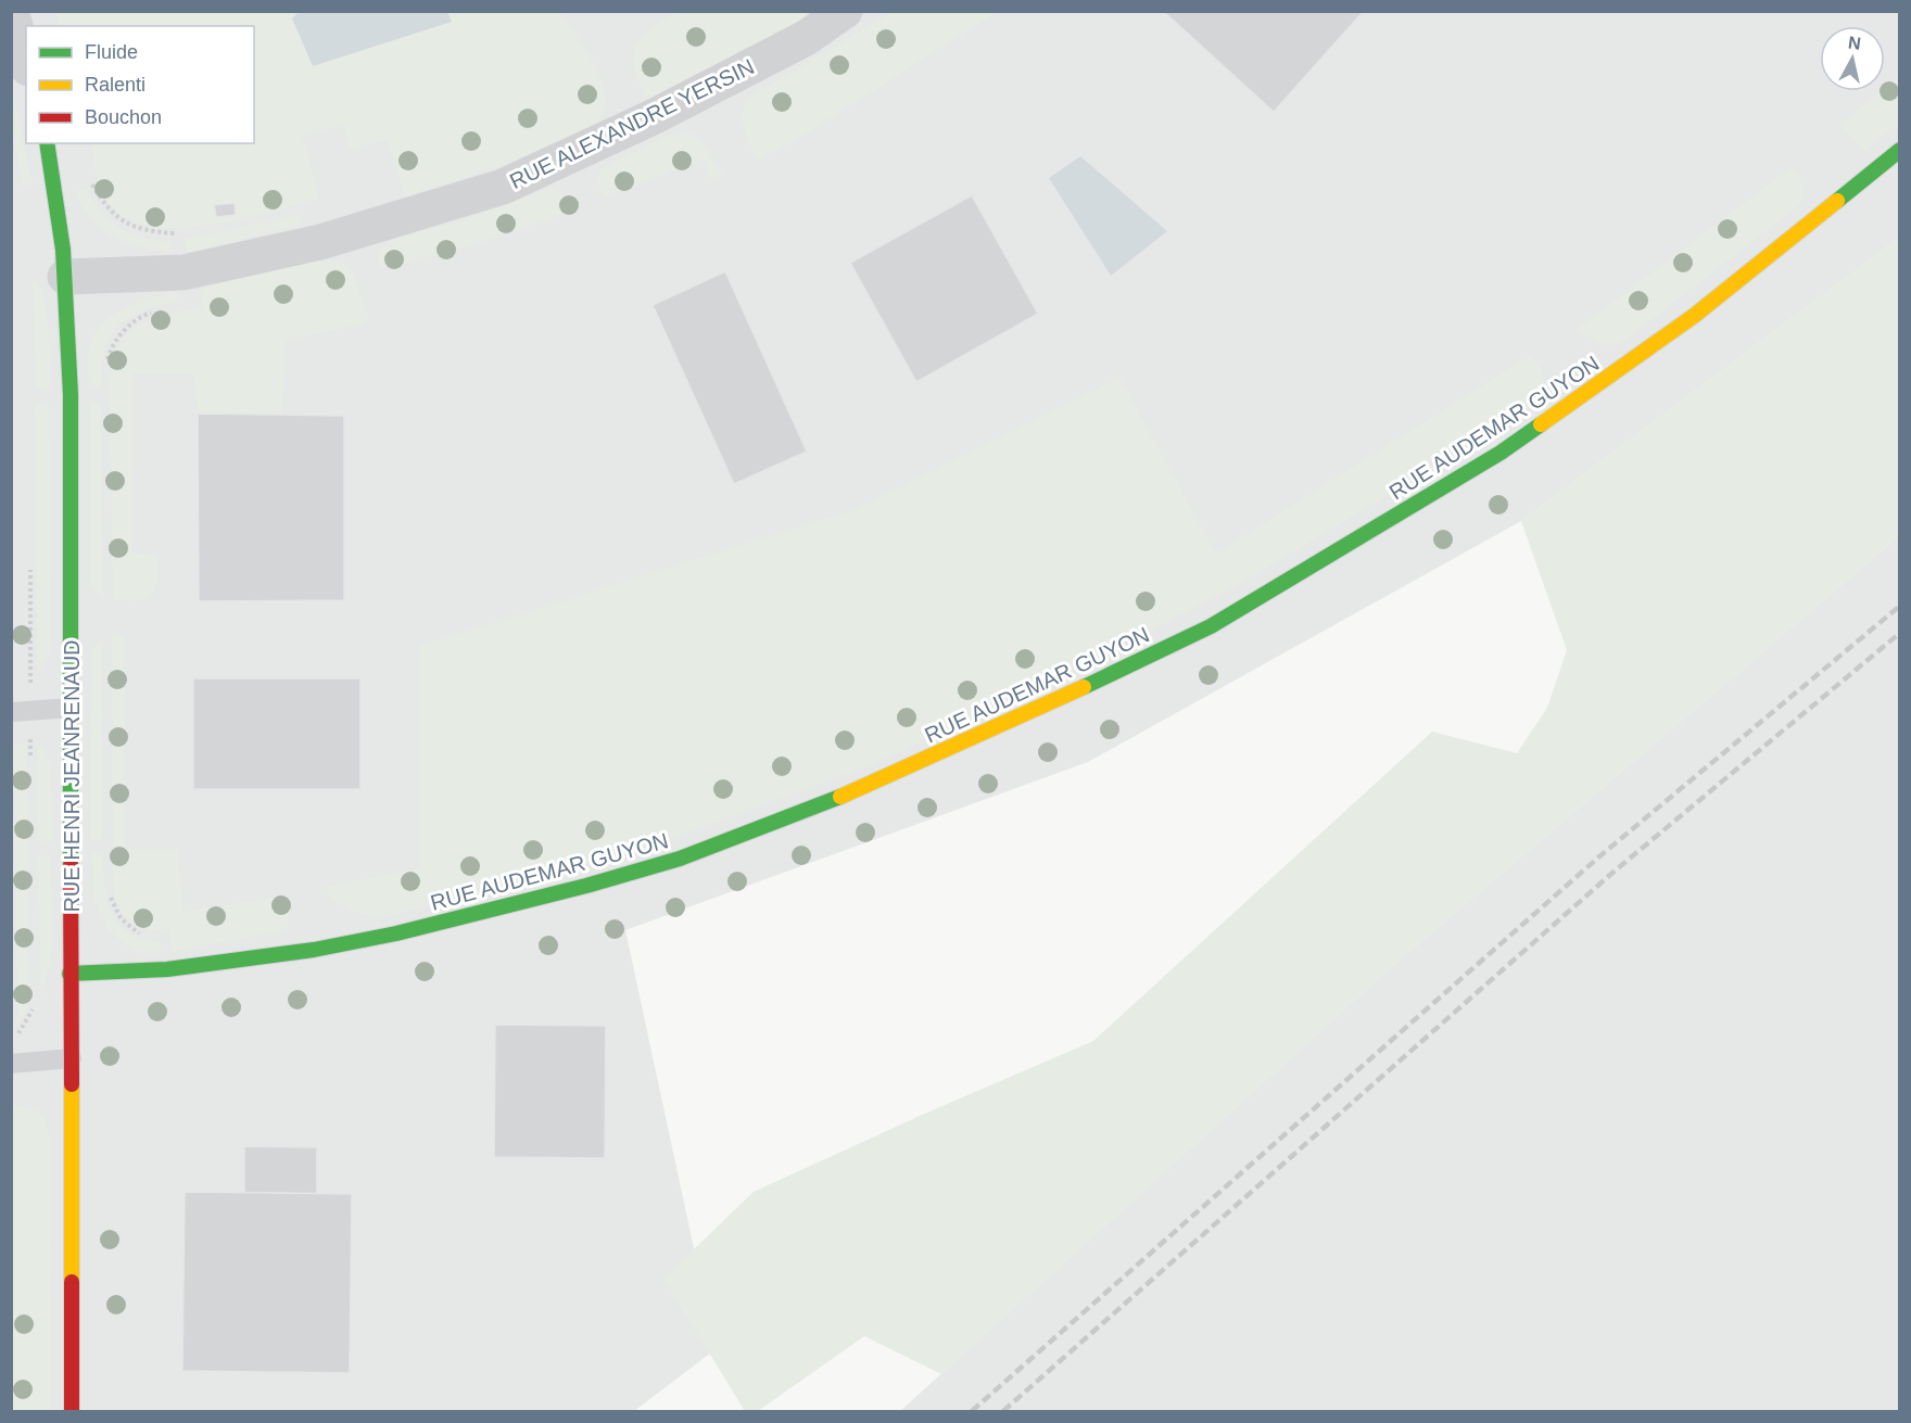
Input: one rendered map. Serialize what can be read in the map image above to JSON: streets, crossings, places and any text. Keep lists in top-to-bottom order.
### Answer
{
  "streets": {
    "street": ["RUE ALEXANDRE YERSIN", "RUE AUDEMAR GUYON", "RUE HENRI JEANRENAUD"]
  },
  "crossings": [
    ["RUE ALEXANDRE YERSIN", "RUE HENRI JEANRENAUD"],
    ["RUE AUDEMAR GUYON", "RUE HENRI JEANRENAUD"]
  ],
  "legend": ["Fluide", "Ralenti", "Bouchon"],
  "north": "top"
}
